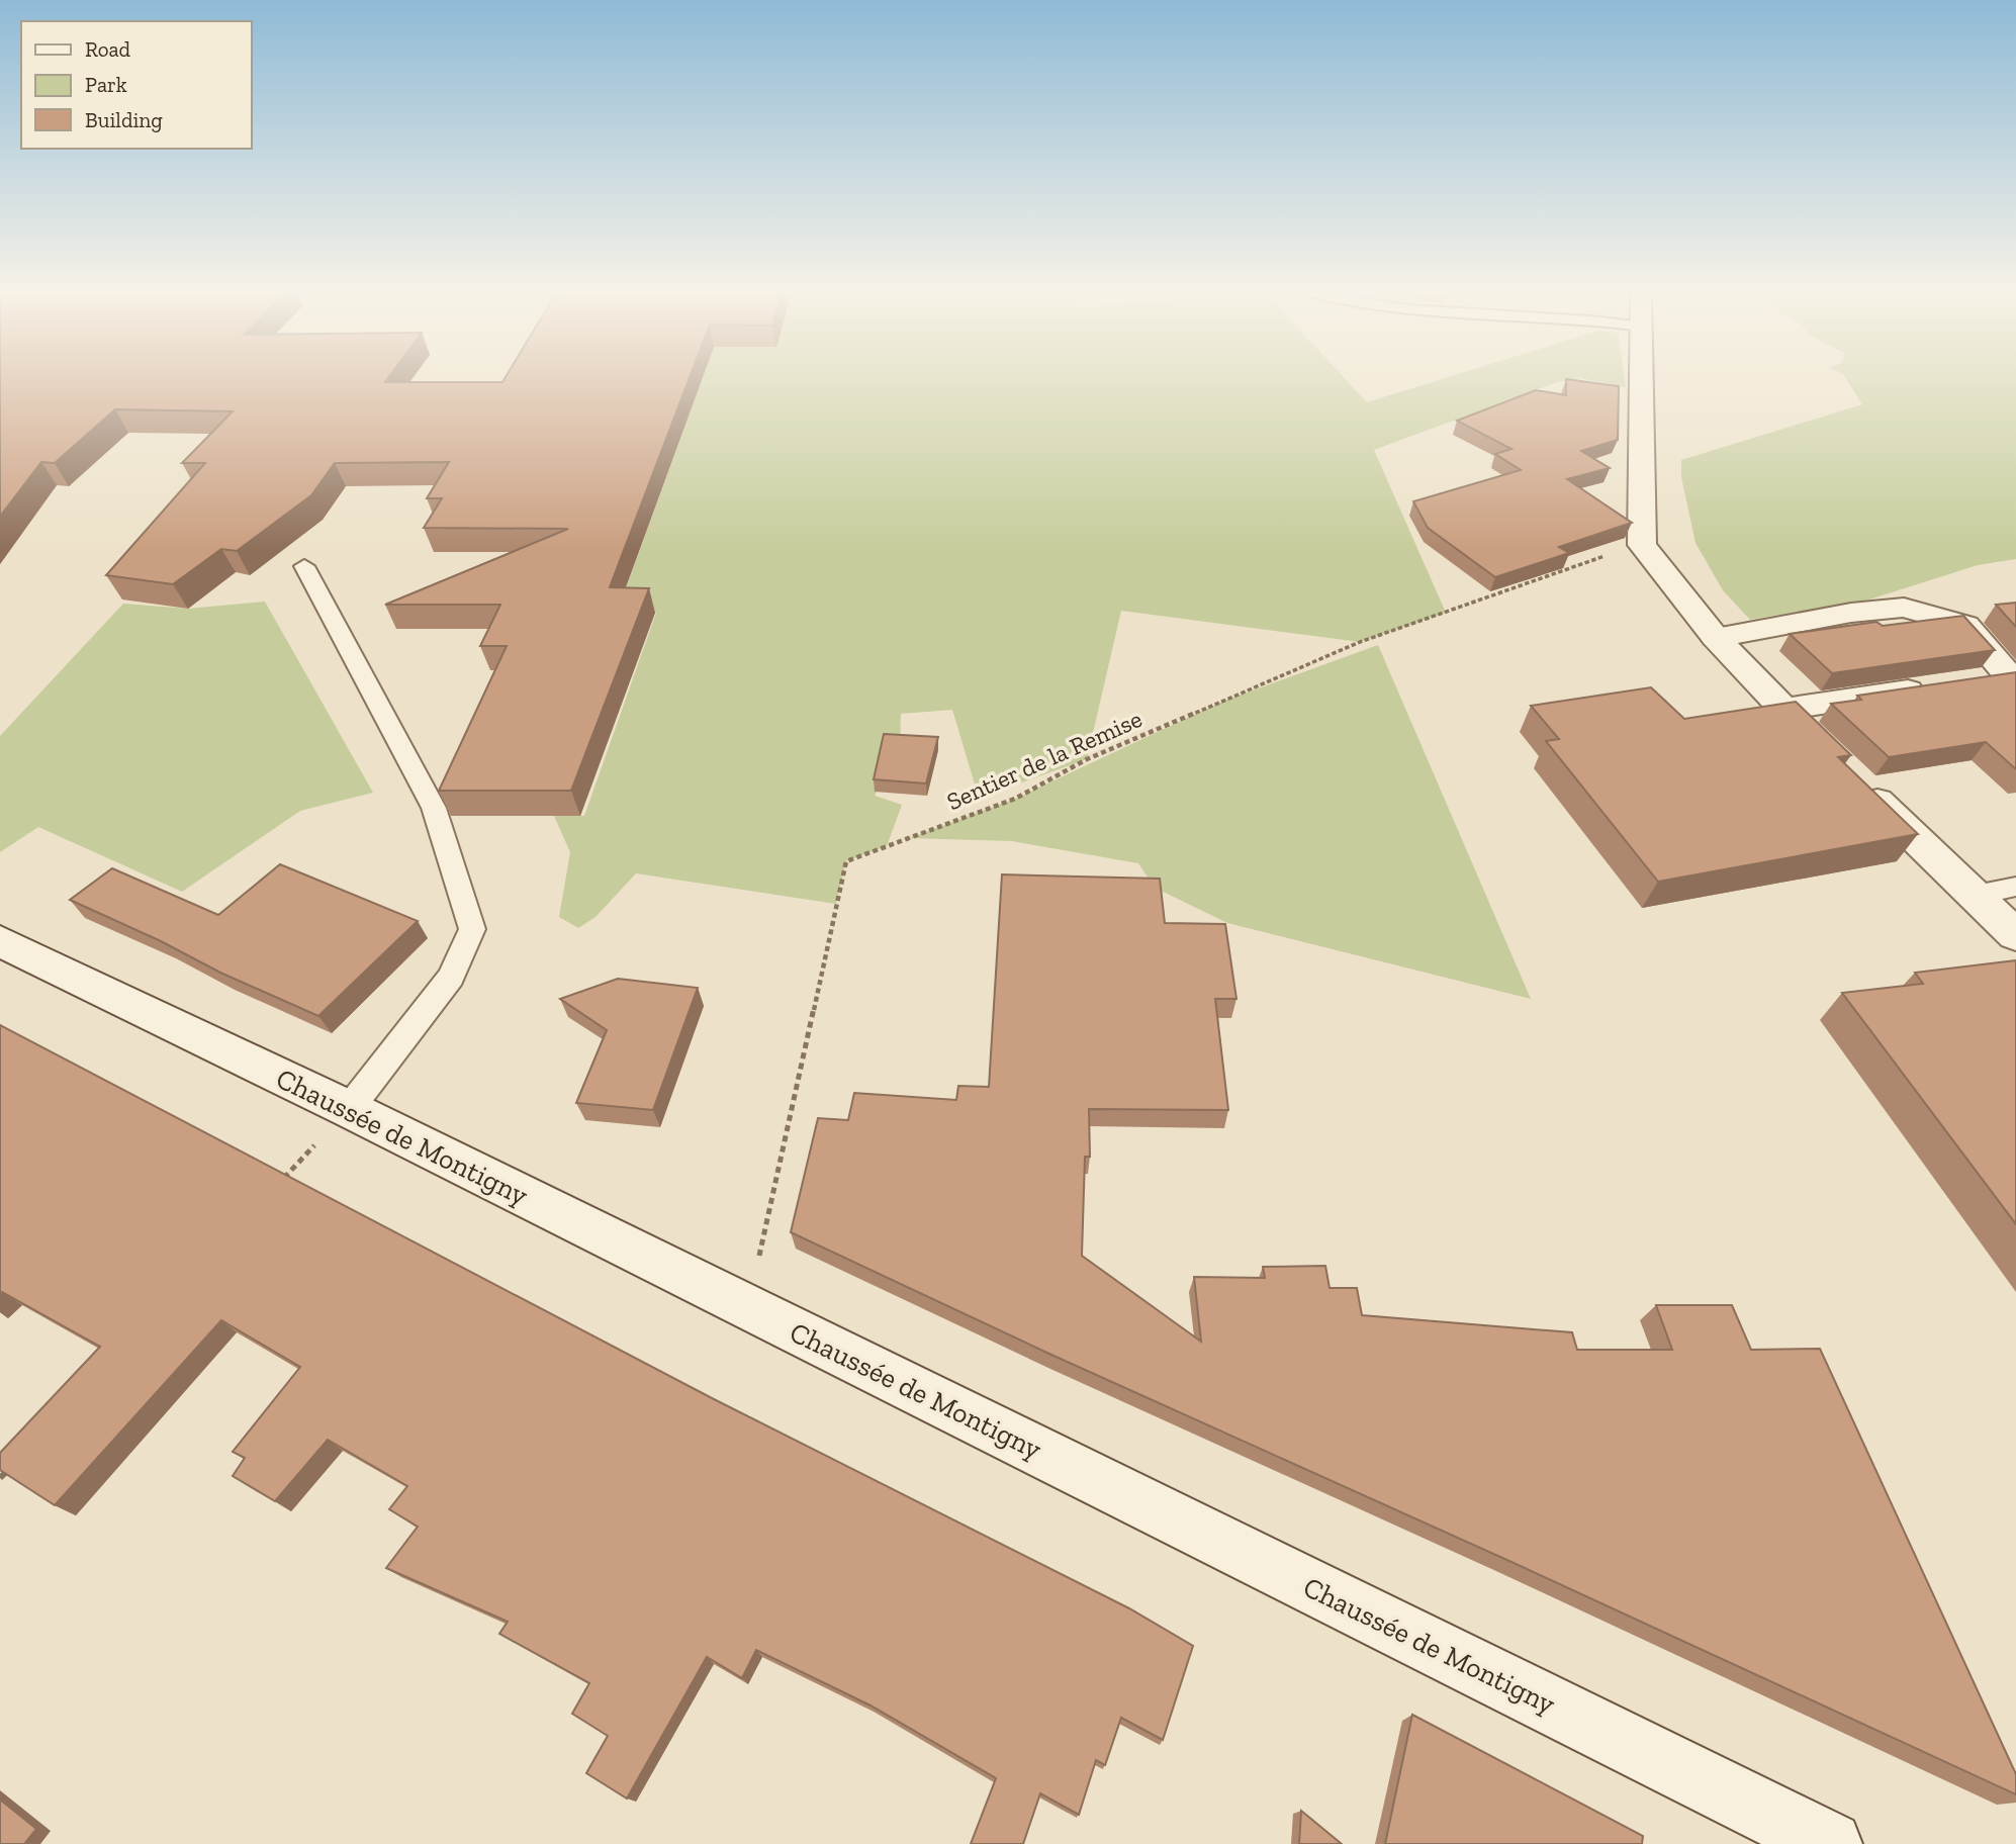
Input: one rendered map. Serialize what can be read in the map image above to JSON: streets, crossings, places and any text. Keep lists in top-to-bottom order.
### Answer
{
  "streets": {
    "street": ["Chaussée de Montigny"],
    "path": ["Sentier de la Remise"]
  },
  "crossings": [
    ["Sentier de la Remise", "Chaussée de Montigny"]
  ],
  "legend": ["Road", "Park", "Building"]
}
